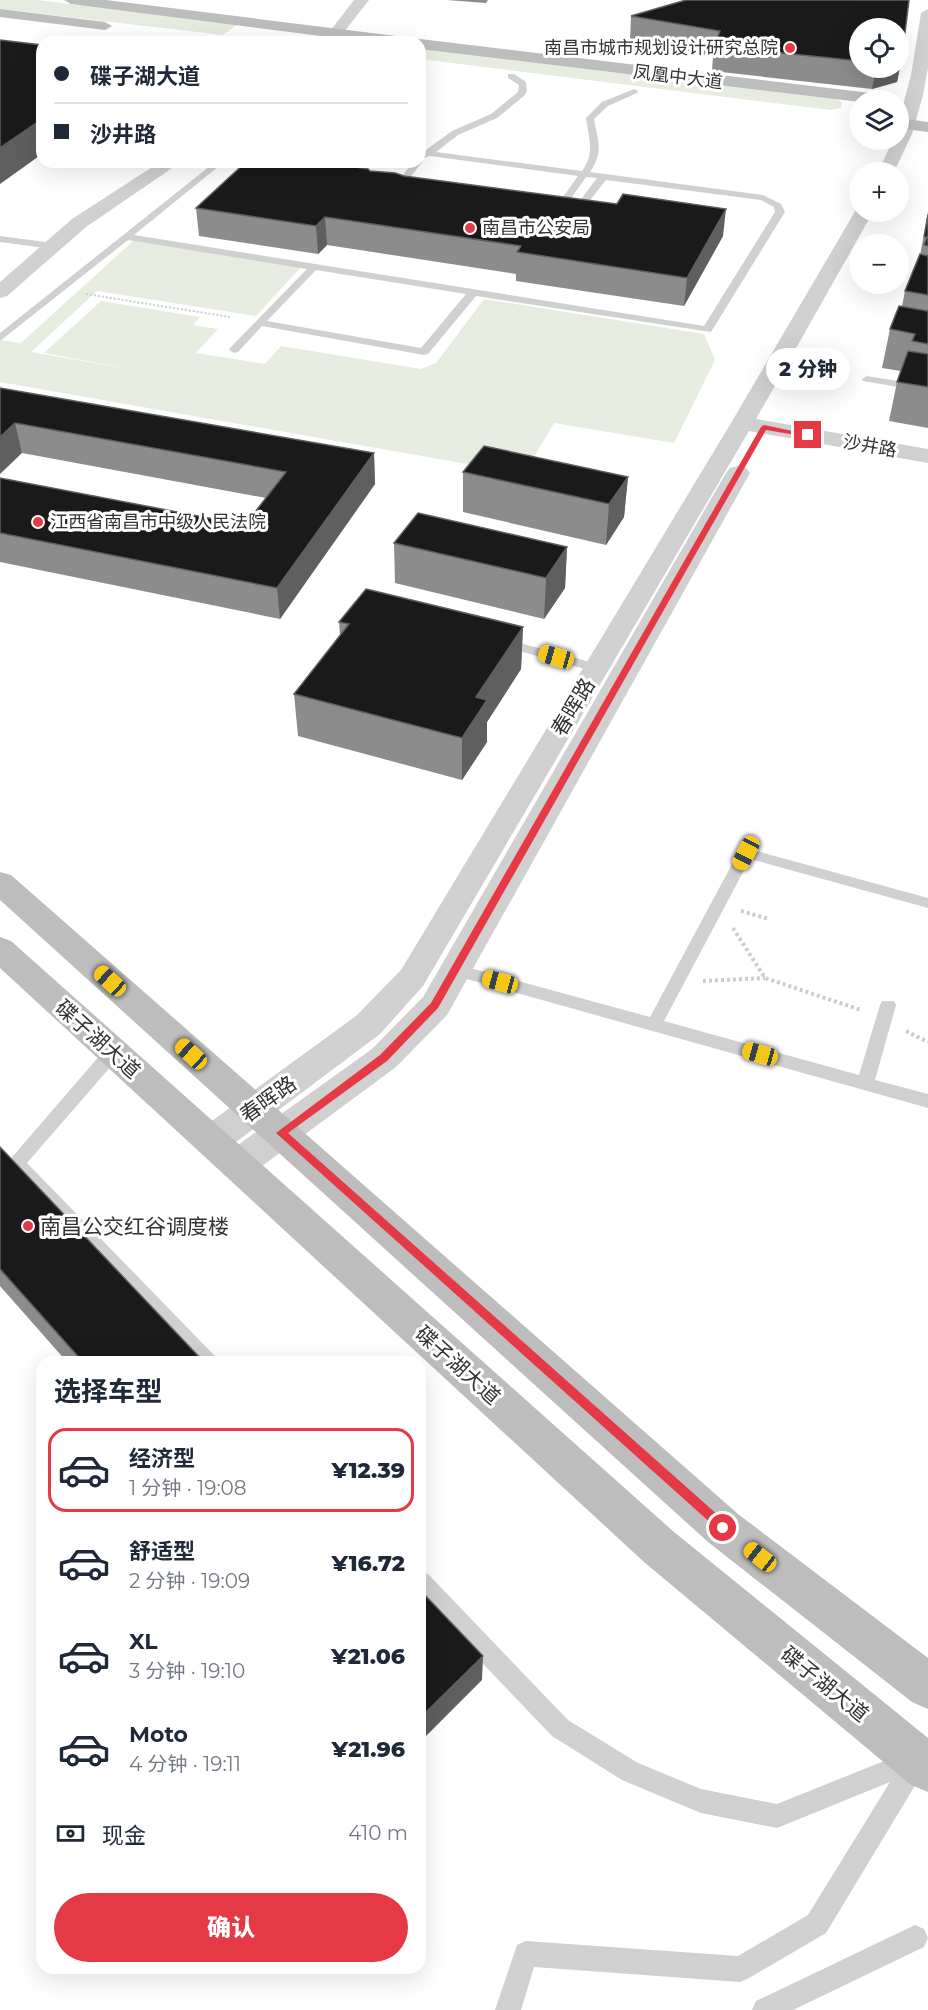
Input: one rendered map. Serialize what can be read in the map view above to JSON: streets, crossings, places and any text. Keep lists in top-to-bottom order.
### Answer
{
  "streets": {
    "main road": ["凤凰中大道", "碟子湖大道"],
    "street": ["沙井路", "春晖路"]
  },
  "crossings": [
    ["沙井路", "春晖路"],
    ["春晖路", "碟子湖大道"]
  ],
  "places": [
    "南昌市城市规划设计研究总院",
    "南昌市公安局",
    "江西省南昌市中级人民法院",
    "南昌公交红谷调度楼"
  ],
  "page": {
    "map_buttons": ["+", "−"],
    "banner": ["碟子湖大道", "沙井路"],
    "bubble": "2 分钟",
    "heading": "选择车型",
    "list": [
      {
        "name": "经济型",
        "note": "1 分钟 · 19:08",
        "value": "¥12.39"
      },
      {
        "name": "舒适型",
        "note": "2 分钟 · 19:09",
        "value": "¥16.72"
      },
      {
        "name": "XL",
        "note": "3 分钟 · 19:10",
        "value": "¥21.06"
      },
      {
        "name": "Moto",
        "note": "4 分钟 · 19:11",
        "value": "¥21.96"
      }
    ],
    "pay": ["现金", "410 m"],
    "buttons": "确认"
  }
}
